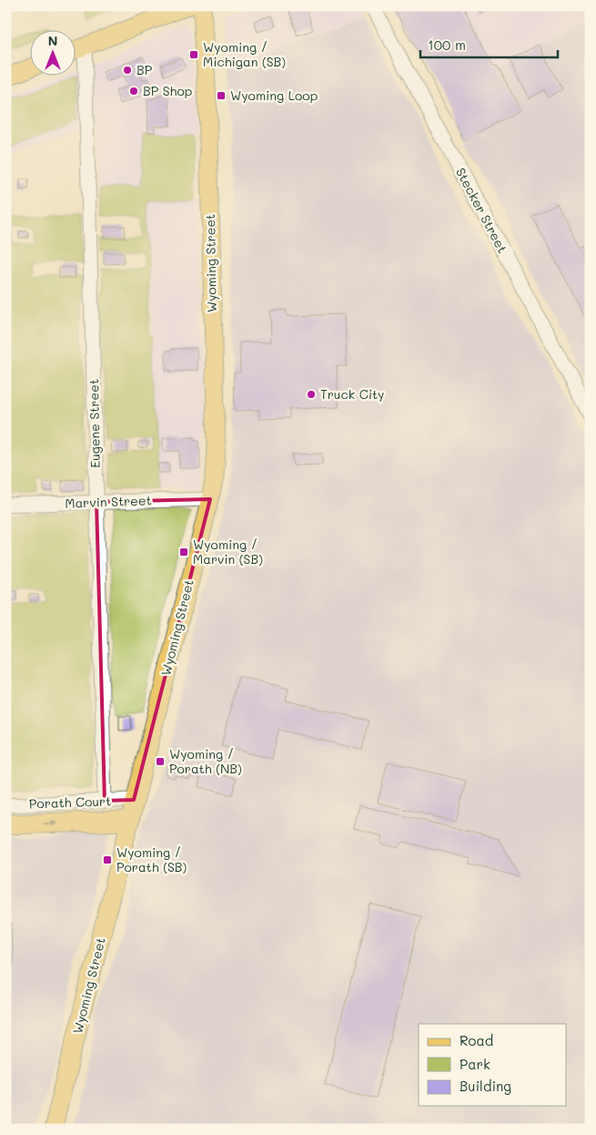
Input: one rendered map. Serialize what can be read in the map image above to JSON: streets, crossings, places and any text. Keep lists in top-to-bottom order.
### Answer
{
  "streets": {
    "main road": ["Wyoming Street"],
    "street": [
      "Stecker Street",
      "Eugene Street",
      "Marvin Street",
      "Porath Court"
    ]
  },
  "crossings": [
    ["Wyoming Street", "Marvin Street"],
    ["Wyoming Street", "Porath Court"],
    ["Eugene Street", "Marvin Street"],
    ["Eugene Street", "Porath Court"]
  ],
  "places": {
    "transit": [
      "Wyoming / Michigan (SB)",
      "Wyoming Loop",
      "Wyoming / Marvin (SB)",
      "Wyoming / Porath (NB)",
      "Wyoming / Porath (SB)"
    ],
    "other": ["BP", "BP Shop", "Truck City"]
  },
  "legend": ["Road", "Park", "Building"],
  "scale_bar": "100 m",
  "north": "top"
}
